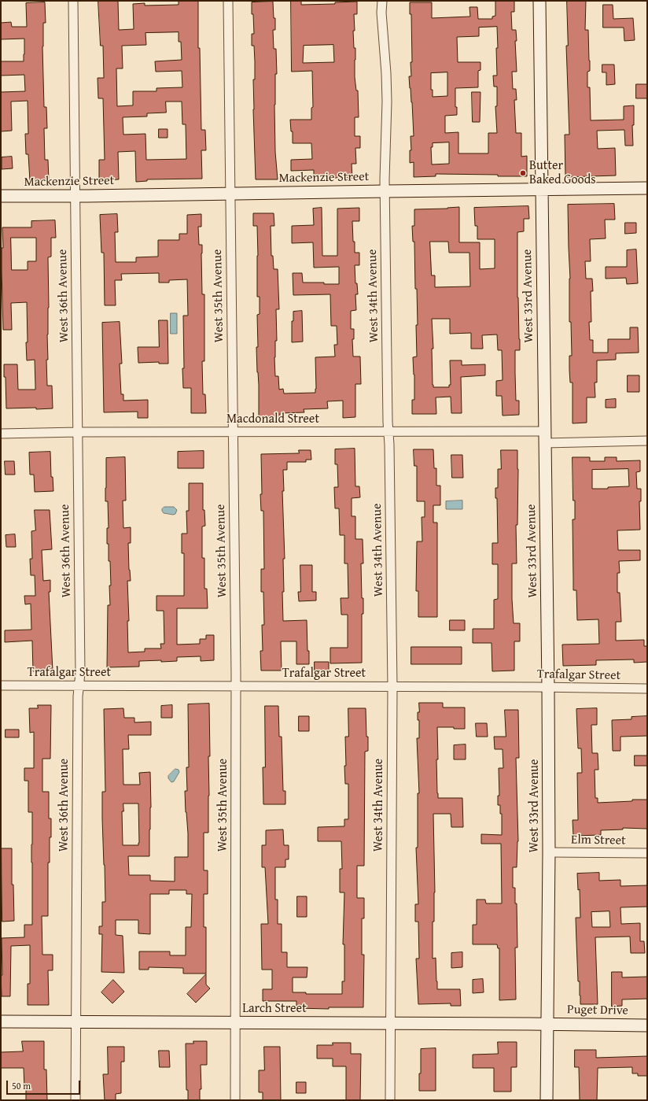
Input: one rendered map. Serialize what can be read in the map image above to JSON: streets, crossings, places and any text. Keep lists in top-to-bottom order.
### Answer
{
  "streets": {
    "street": [
      "Mackenzie Street",
      "West 36th Avenue",
      "West 35th Avenue",
      "West 34th Avenue",
      "West 33rd Avenue",
      "Macdonald Street",
      "Trafalgar Street",
      "Elm Street",
      "Larch Street",
      "Puget Drive"
    ]
  },
  "crossings": [
    ["Mackenzie Street", "West 36th Avenue"],
    ["Mackenzie Street", "West 35th Avenue"],
    ["Mackenzie Street", "West 34th Avenue"],
    ["Mackenzie Street", "West 33rd Avenue"],
    ["West 36th Avenue", "Macdonald Street"],
    ["West 36th Avenue", "Trafalgar Street"],
    ["West 36th Avenue", "Larch Street"],
    ["West 35th Avenue", "Macdonald Street"],
    ["West 35th Avenue", "Trafalgar Street"],
    ["West 35th Avenue", "Larch Street"],
    ["West 34th Avenue", "Macdonald Street"],
    ["West 34th Avenue", "Trafalgar Street"],
    ["West 34th Avenue", "Larch Street"],
    ["West 33rd Avenue", "Macdonald Street"],
    ["West 33rd Avenue", "Trafalgar Street"],
    ["West 33rd Avenue", "Elm Street"],
    ["West 33rd Avenue", "Larch Street"],
    ["West 33rd Avenue", "Puget Drive"],
    ["Larch Street", "Puget Drive"]
  ],
  "places": ["Butter Baked Goods"],
  "scale_bar": "50 m"
}
